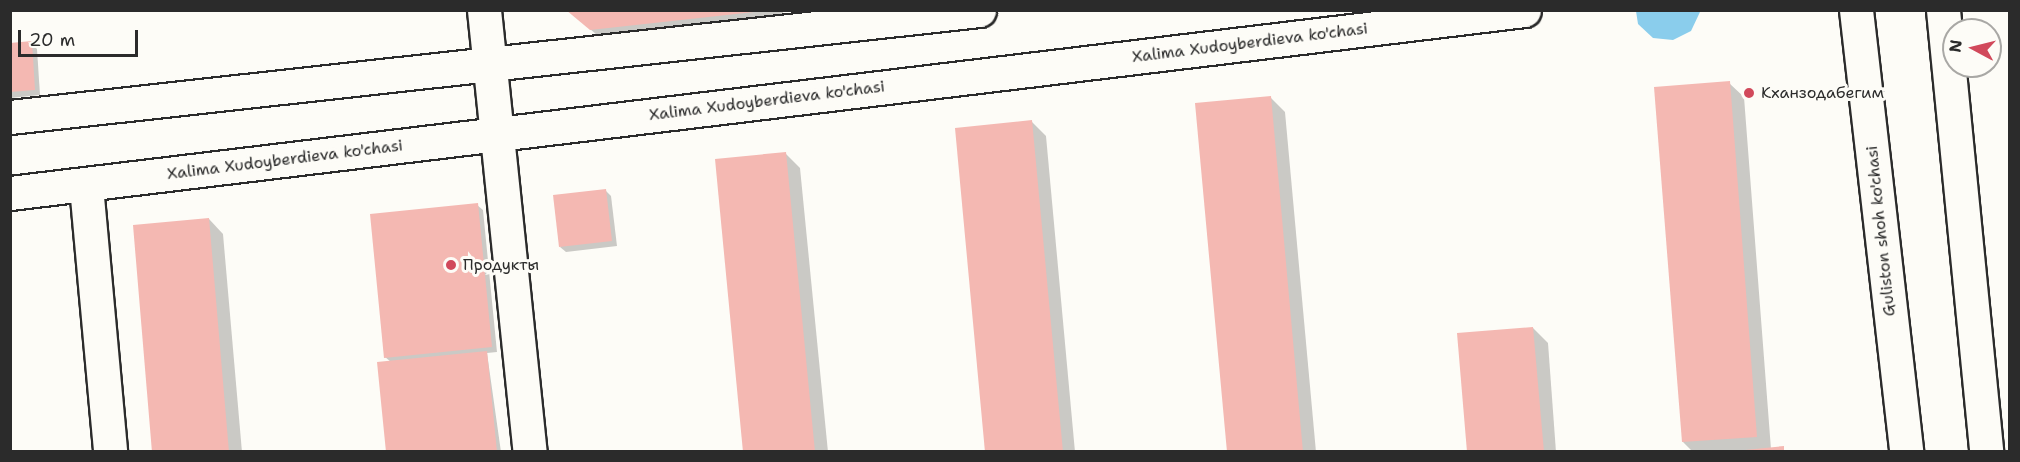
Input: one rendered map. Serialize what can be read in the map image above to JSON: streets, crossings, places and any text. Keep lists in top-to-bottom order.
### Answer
{
  "streets": {
    "street": ["Xalima Xudoyberdieva ko'chasi", "Guliston shoh ko'chasi"]
  },
  "places": ["Кханзодабегим", "Продукты"],
  "scale_bar": "20 m",
  "north": "left"
}
